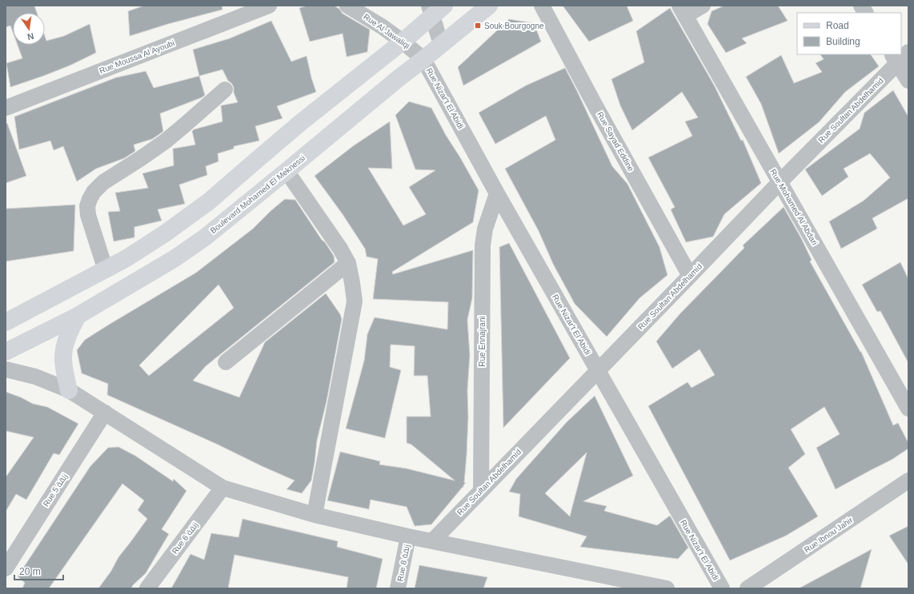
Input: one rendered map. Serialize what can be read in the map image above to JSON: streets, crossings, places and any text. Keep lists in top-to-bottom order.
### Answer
{
  "streets": {
    "main road": ["Boulevard Mohamed El Meknessi"],
    "street": [
      "Rue Al Jawaliqi",
      "Rue Moussa Al Ayoubi",
      "Rue Nizar't El Abidi",
      "Rue Soultan Abdelhamid",
      "Rue Sayad Eddine",
      "Rue Mohamed Al Abdari",
      "Rue Ennajrani",
      "Rue 5 زنقة",
      "Rue Ibnou Jahir",
      "Rue 6 زنقة",
      "Rue 8 زنقة"
    ]
  },
  "crossings": [
    ["Rue Al Jawaliqi", "Rue Nizar't El Abidi"],
    ["Rue Al Jawaliqi", "Boulevard Mohamed El Meknessi"],
    ["Rue Nizar't El Abidi", "Rue Soultan Abdelhamid"],
    ["Rue Nizar't El Abidi", "Boulevard Mohamed El Meknessi"],
    ["Rue Nizar't El Abidi", "Rue Ennajrani"],
    ["Rue Soultan Abdelhamid", "Rue Sayad Eddine"],
    ["Rue Soultan Abdelhamid", "Rue Mohamed Al Abdari"],
    ["Rue Soultan Abdelhamid", "Rue Ennajrani"]
  ],
  "places": {
    "transit": ["Souk Bourgogne"]
  },
  "legend": ["Road", "Building"],
  "scale_bar": "20 m",
  "north": "bottom"
}
